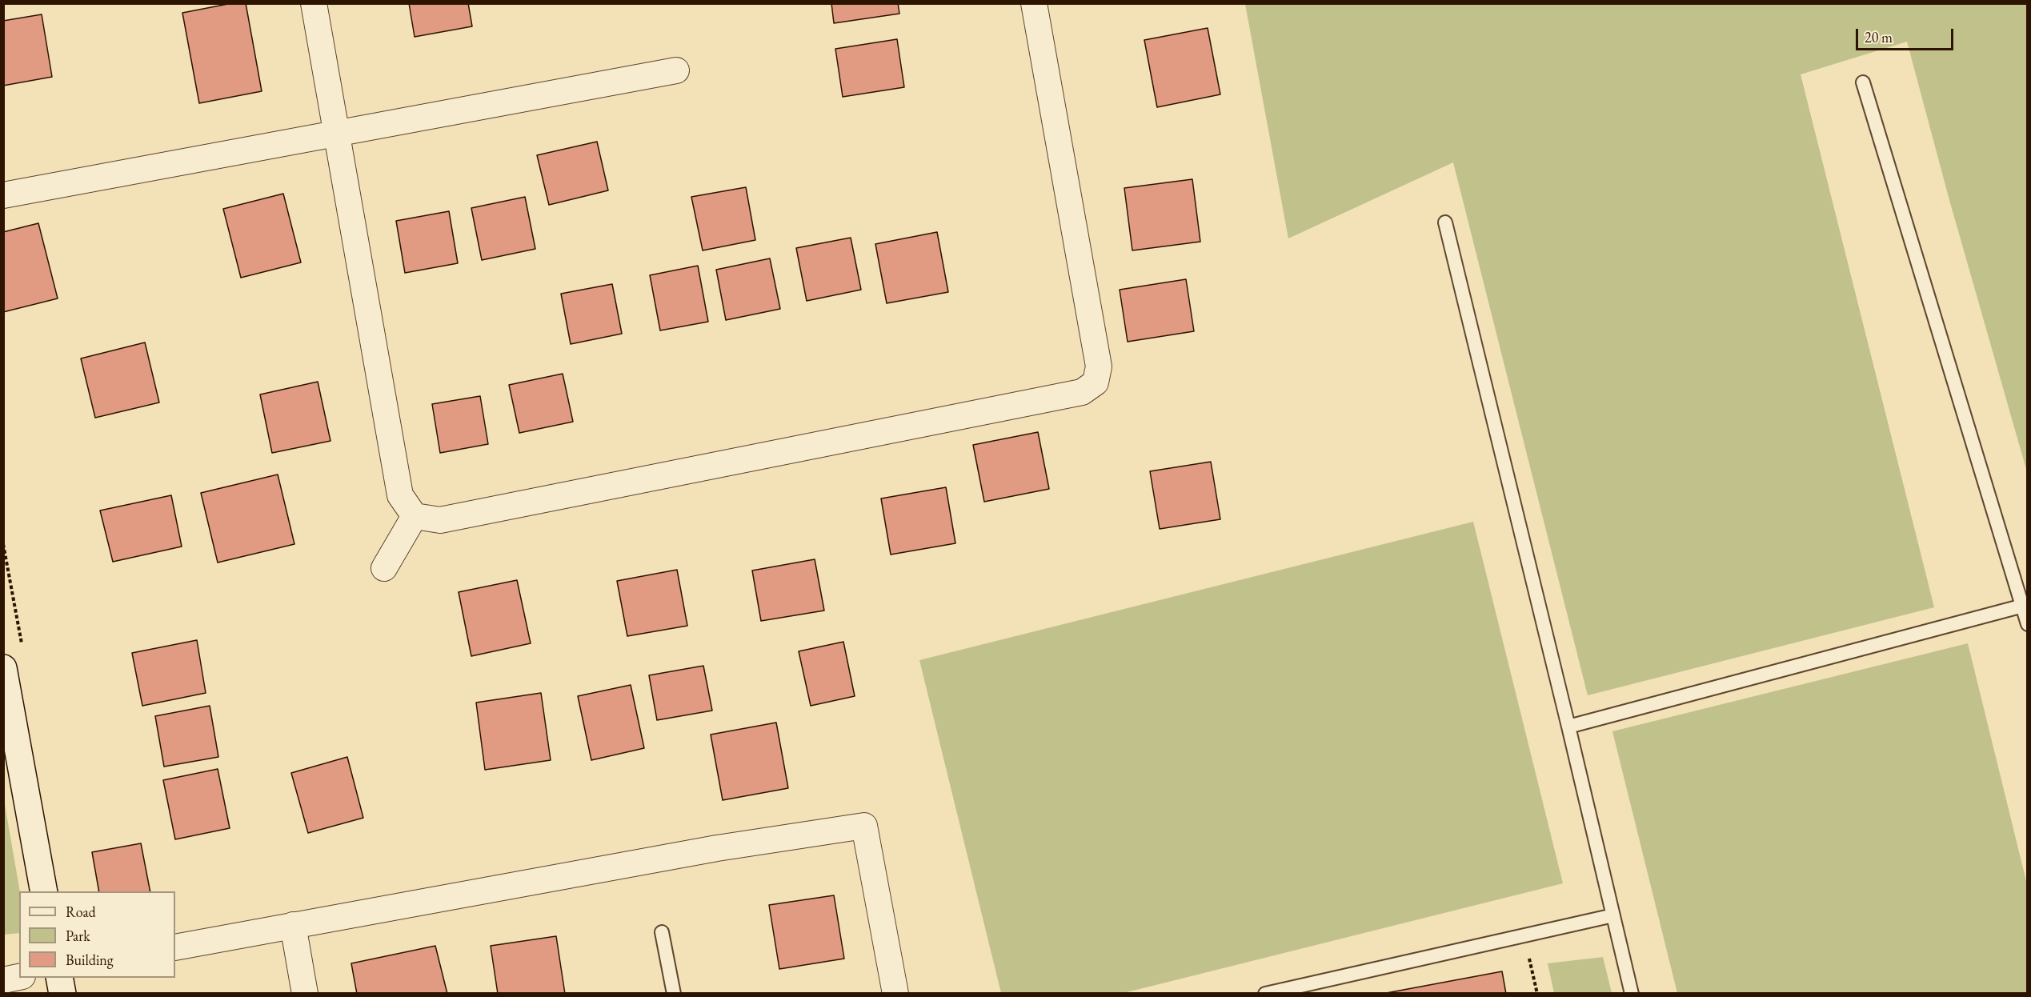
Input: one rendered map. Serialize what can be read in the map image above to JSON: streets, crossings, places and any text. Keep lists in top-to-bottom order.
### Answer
{
  "legend": ["Road", "Park", "Building"],
  "scale_bar": "20 m"
}
